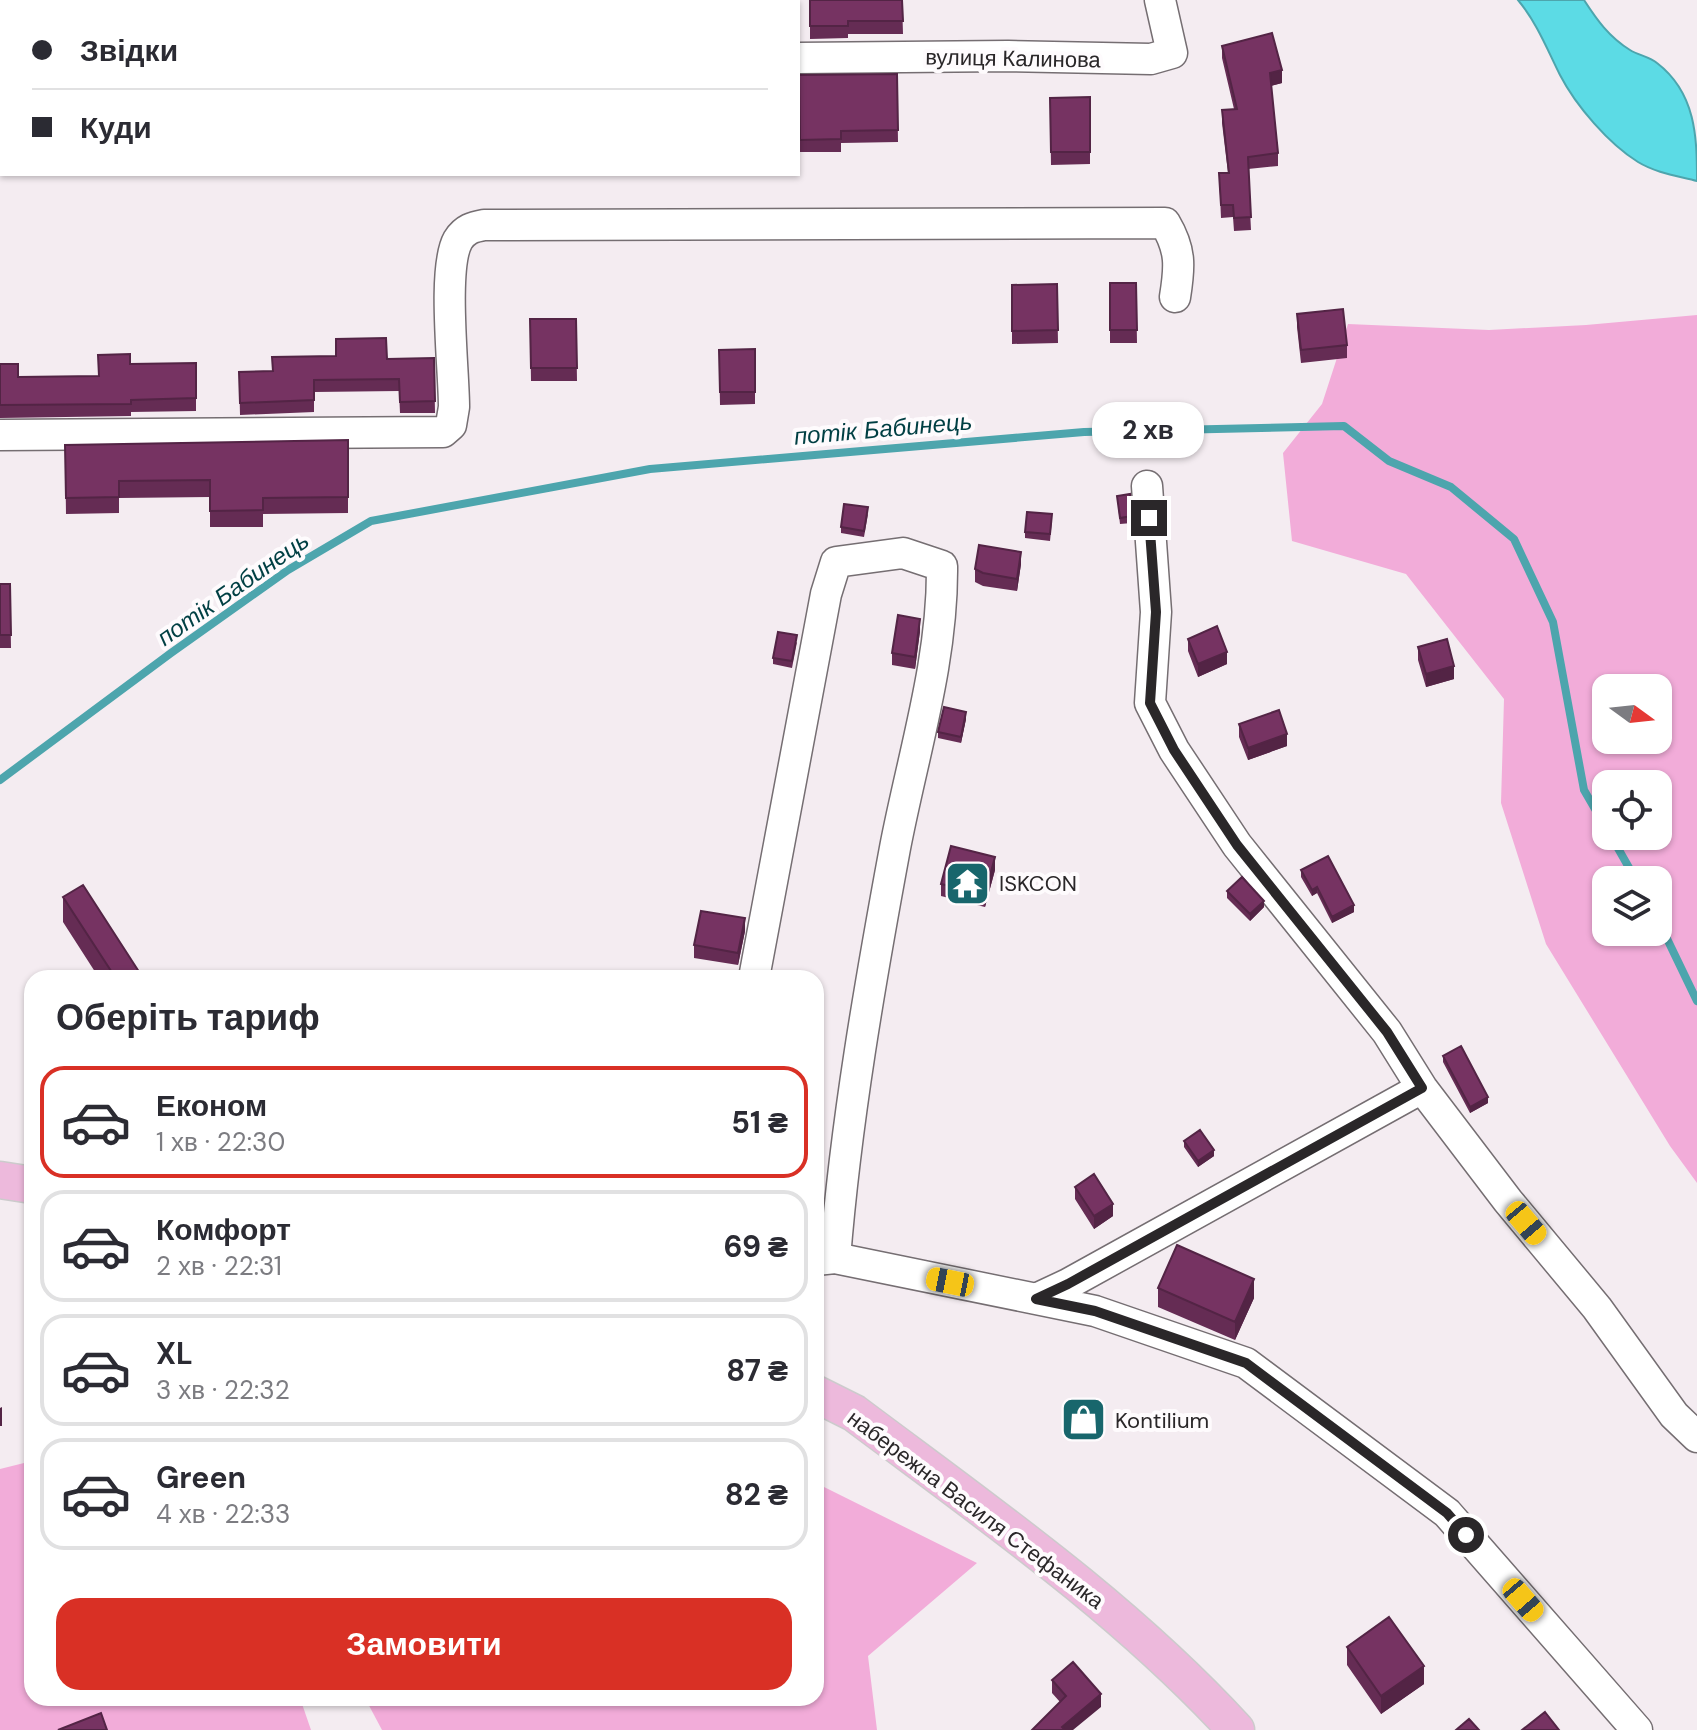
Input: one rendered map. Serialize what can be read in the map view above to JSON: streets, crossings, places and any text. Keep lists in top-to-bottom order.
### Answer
{
  "streets": {
    "main road": ["набережна Василя Стефаника"],
    "street": ["вулиця Калинова"]
  },
  "water": ["потік Бабинець"],
  "places": {
    "temple": ["ISKCON"],
    "shop": ["Kontilium"]
  },
  "north": "right",
  "page": {
    "banner": ["Звідки", "Куди"],
    "bubble": "2 хв",
    "heading": "Оберіть тариф",
    "list": [
      {
        "name": "Економ",
        "note": "1 хв · 22:30",
        "value": "51 ₴"
      },
      {
        "name": "Комфорт",
        "note": "2 хв · 22:31",
        "value": "69 ₴"
      },
      {
        "name": "XL",
        "note": "3 хв · 22:32",
        "value": "87 ₴"
      },
      {
        "name": "Green",
        "note": "4 хв · 22:33",
        "value": "82 ₴"
      }
    ],
    "buttons": "Замовити"
  }
}
